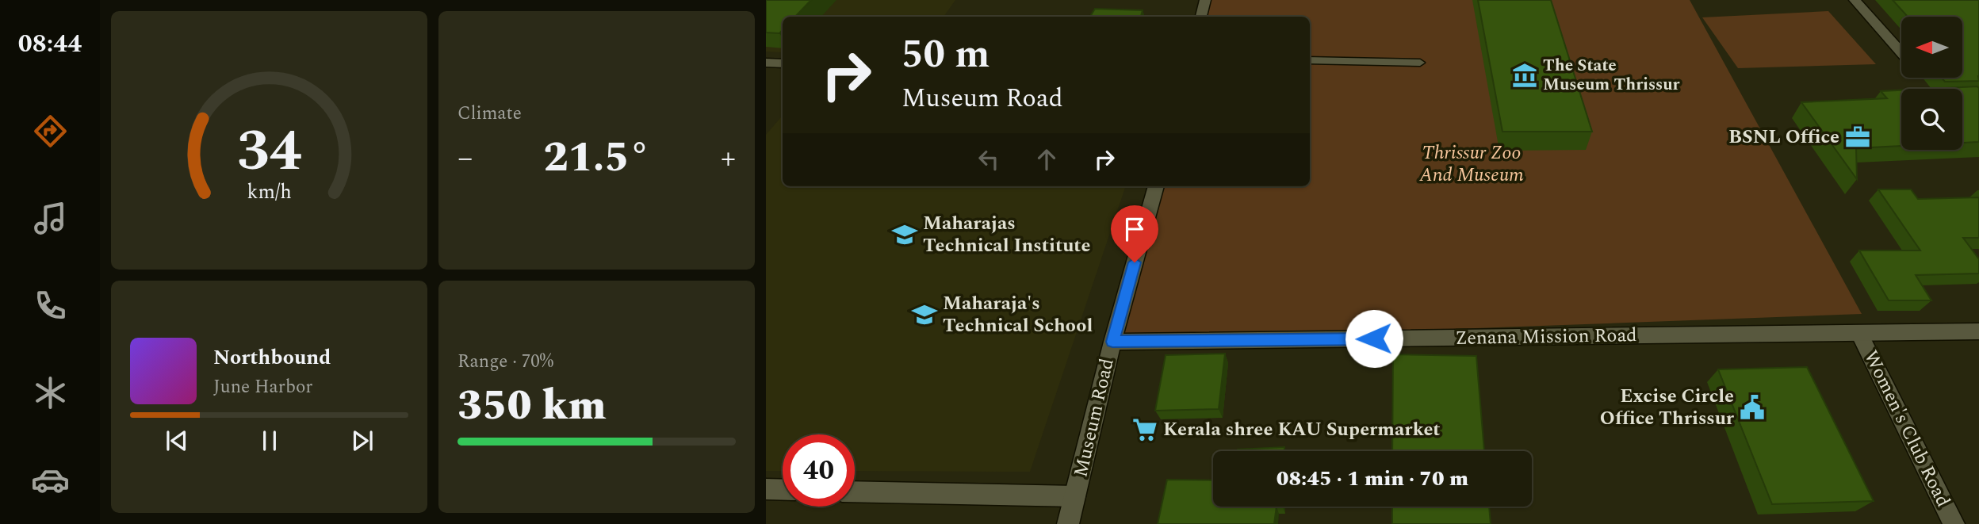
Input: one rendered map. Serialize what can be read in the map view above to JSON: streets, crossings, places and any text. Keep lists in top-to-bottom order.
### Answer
{
  "streets": {
    "street": ["Zenana Mission Road", "Museum Road", "Women's Club Road"]
  },
  "crossings": [
    ["Zenana Mission Road", "Museum Road"],
    ["Zenana Mission Road", "Women's Club Road"]
  ],
  "parks": ["Thrissur Zoo And Museum"],
  "places": {
    "museum": ["The State Museum Thrissur"],
    "office": ["BSNL Office"],
    "school or university": ["Maharajas Technical Institute", "Maharaja's Technical School"],
    "public building": ["Excise Circle Office Thrissur"],
    "supermarket": ["Kerala shree KAU Supermarket"]
  },
  "north": "left",
  "page": {
    "tabs": "08:44",
    "tile": [
      "Climate",
      ["Range · 70%", "350 km"]
    ],
    "turn": ["50 m", "Museum Road"],
    "heat": ["−", "21.5°", "+"],
    "song": ["Northbound", "June Harbor"],
    "limit": "40",
    "trip": "08:45 · 1 min · 70 m",
    "gauge": ["34", "km/h"]
  }
}
